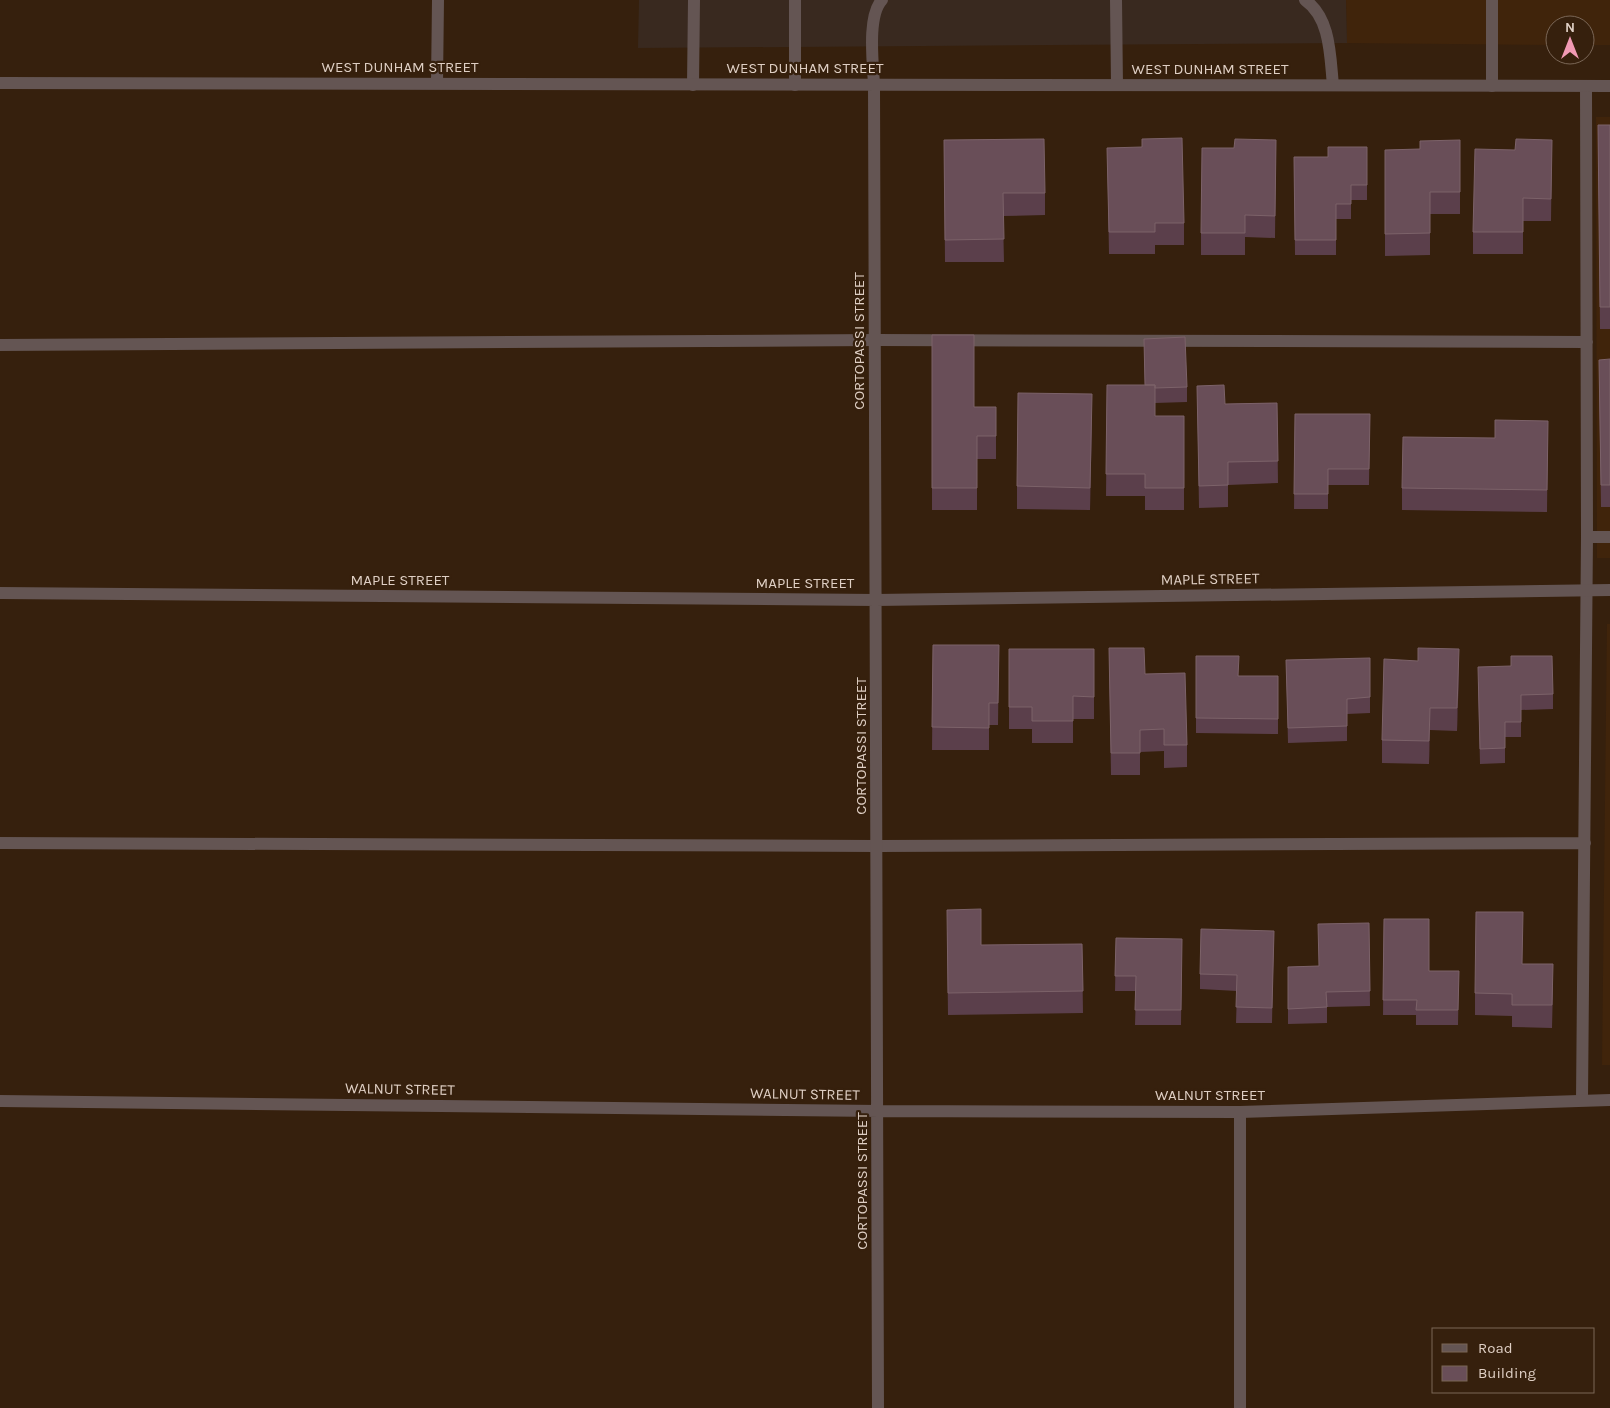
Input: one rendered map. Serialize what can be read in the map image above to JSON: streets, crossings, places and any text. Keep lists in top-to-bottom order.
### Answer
{
  "streets": {
    "street": [
      "WEST DUNHAM STREET",
      "CORTOPASSI STREET",
      "MAPLE STREET",
      "WALNUT STREET"
    ]
  },
  "crossings": [
    ["WEST DUNHAM STREET", "CORTOPASSI STREET"],
    ["CORTOPASSI STREET", "MAPLE STREET"],
    ["CORTOPASSI STREET", "WALNUT STREET"]
  ],
  "legend": ["Road", "Building"],
  "north": "top"
}
